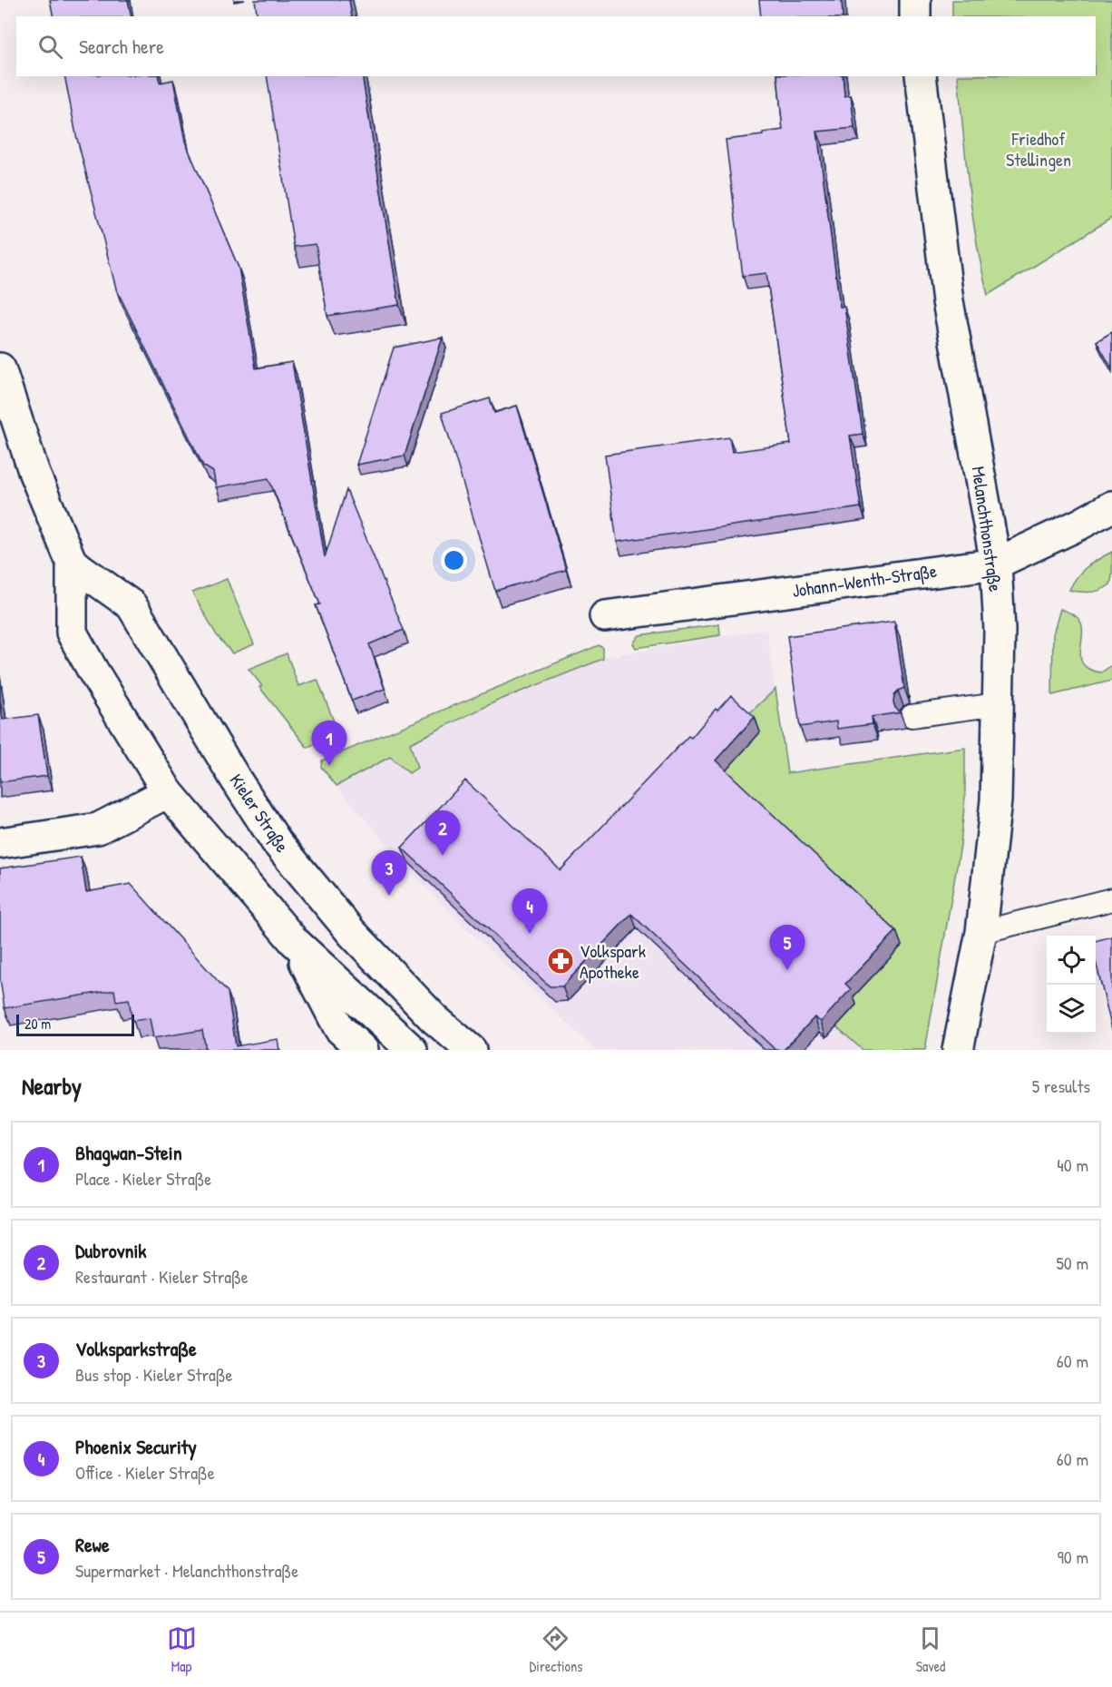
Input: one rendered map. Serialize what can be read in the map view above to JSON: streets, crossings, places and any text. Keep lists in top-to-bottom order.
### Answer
{
  "streets": {
    "street": ["Melanchthonstraße", "Johann-Wenth-Straße", "Kieler Straße"]
  },
  "crossings": [
    ["Melanchthonstraße", "Johann-Wenth-Straße"]
  ],
  "parks": ["Friedhof Stellingen"],
  "places": {
    "pharmacy": ["Volkspark Apotheke"]
  },
  "scale_bar": "20 m",
  "page": {
    "search": "Search here",
    "pins": [
      "1",
      "2",
      "3",
      "4",
      "5"
    ],
    "scale": "20 m",
    "heading": ["Nearby", "5 results"],
    "list": [
      {
        "mark": "1",
        "name": "Bhagwan-Stein",
        "note": "Place · Kieler Straße",
        "value": "40 m"
      },
      {
        "mark": "2",
        "name": "Dubrovnik",
        "note": "Restaurant · Kieler Straße",
        "value": "50 m"
      },
      {
        "mark": "3",
        "name": "Volksparkstraße",
        "note": "Bus stop · Kieler Straße",
        "value": "60 m"
      },
      {
        "mark": "4",
        "name": "Phoenix Security",
        "note": "Office · Kieler Straße",
        "value": "60 m"
      },
      {
        "mark": "5",
        "name": "Rewe",
        "note": "Supermarket · Melanchthonstraße",
        "value": "90 m"
      }
    ],
    "nav": ["Map", "Directions", "Saved"]
  }
}
